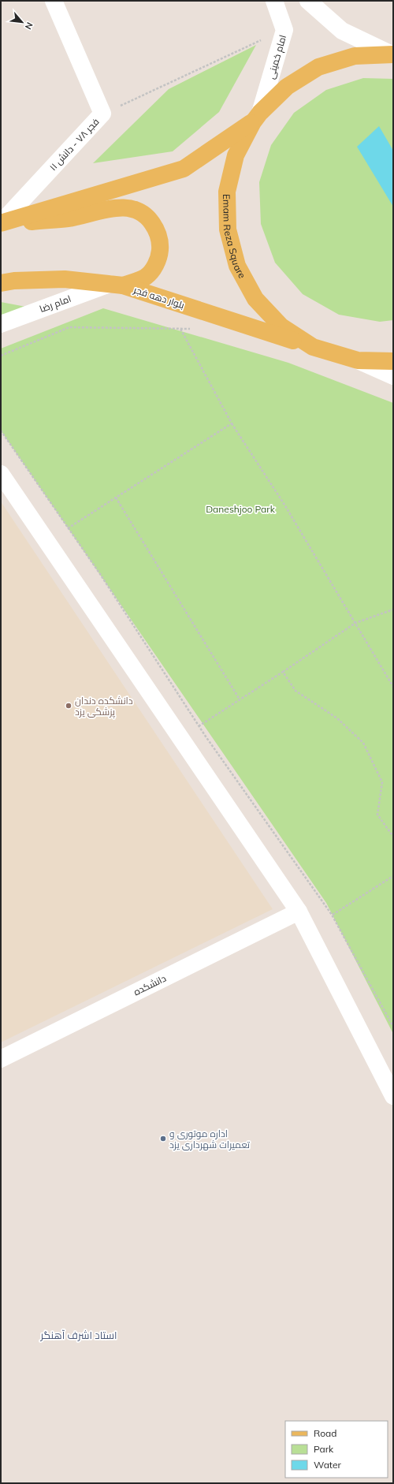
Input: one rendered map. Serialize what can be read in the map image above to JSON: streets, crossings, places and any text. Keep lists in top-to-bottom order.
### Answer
{
  "streets": {
    "main road": ["Emam Reza Square", "بلوار دهه فجر"],
    "street": [
      "امام خمینی",
      "فجر ۷۸ - دانش ۱۱",
      "امام رضا",
      "دانشکده"
    ]
  },
  "crossings": [
    ["امام خمینی", "Emam Reza Square"],
    ["Emam Reza Square", "بلوار دهه فجر"],
    ["بلوار دهه فجر", "امام رضا"]
  ],
  "districts": ["استاد اشرف آهنگر"],
  "parks": ["Daneshjoo Park"],
  "places": ["دانشکده دندان پزشکی یزد", "اداره موتوری و تعمیرات شهرداری یزد"],
  "legend": ["Road", "Park", "Water"],
  "north": "bottom right"
}
